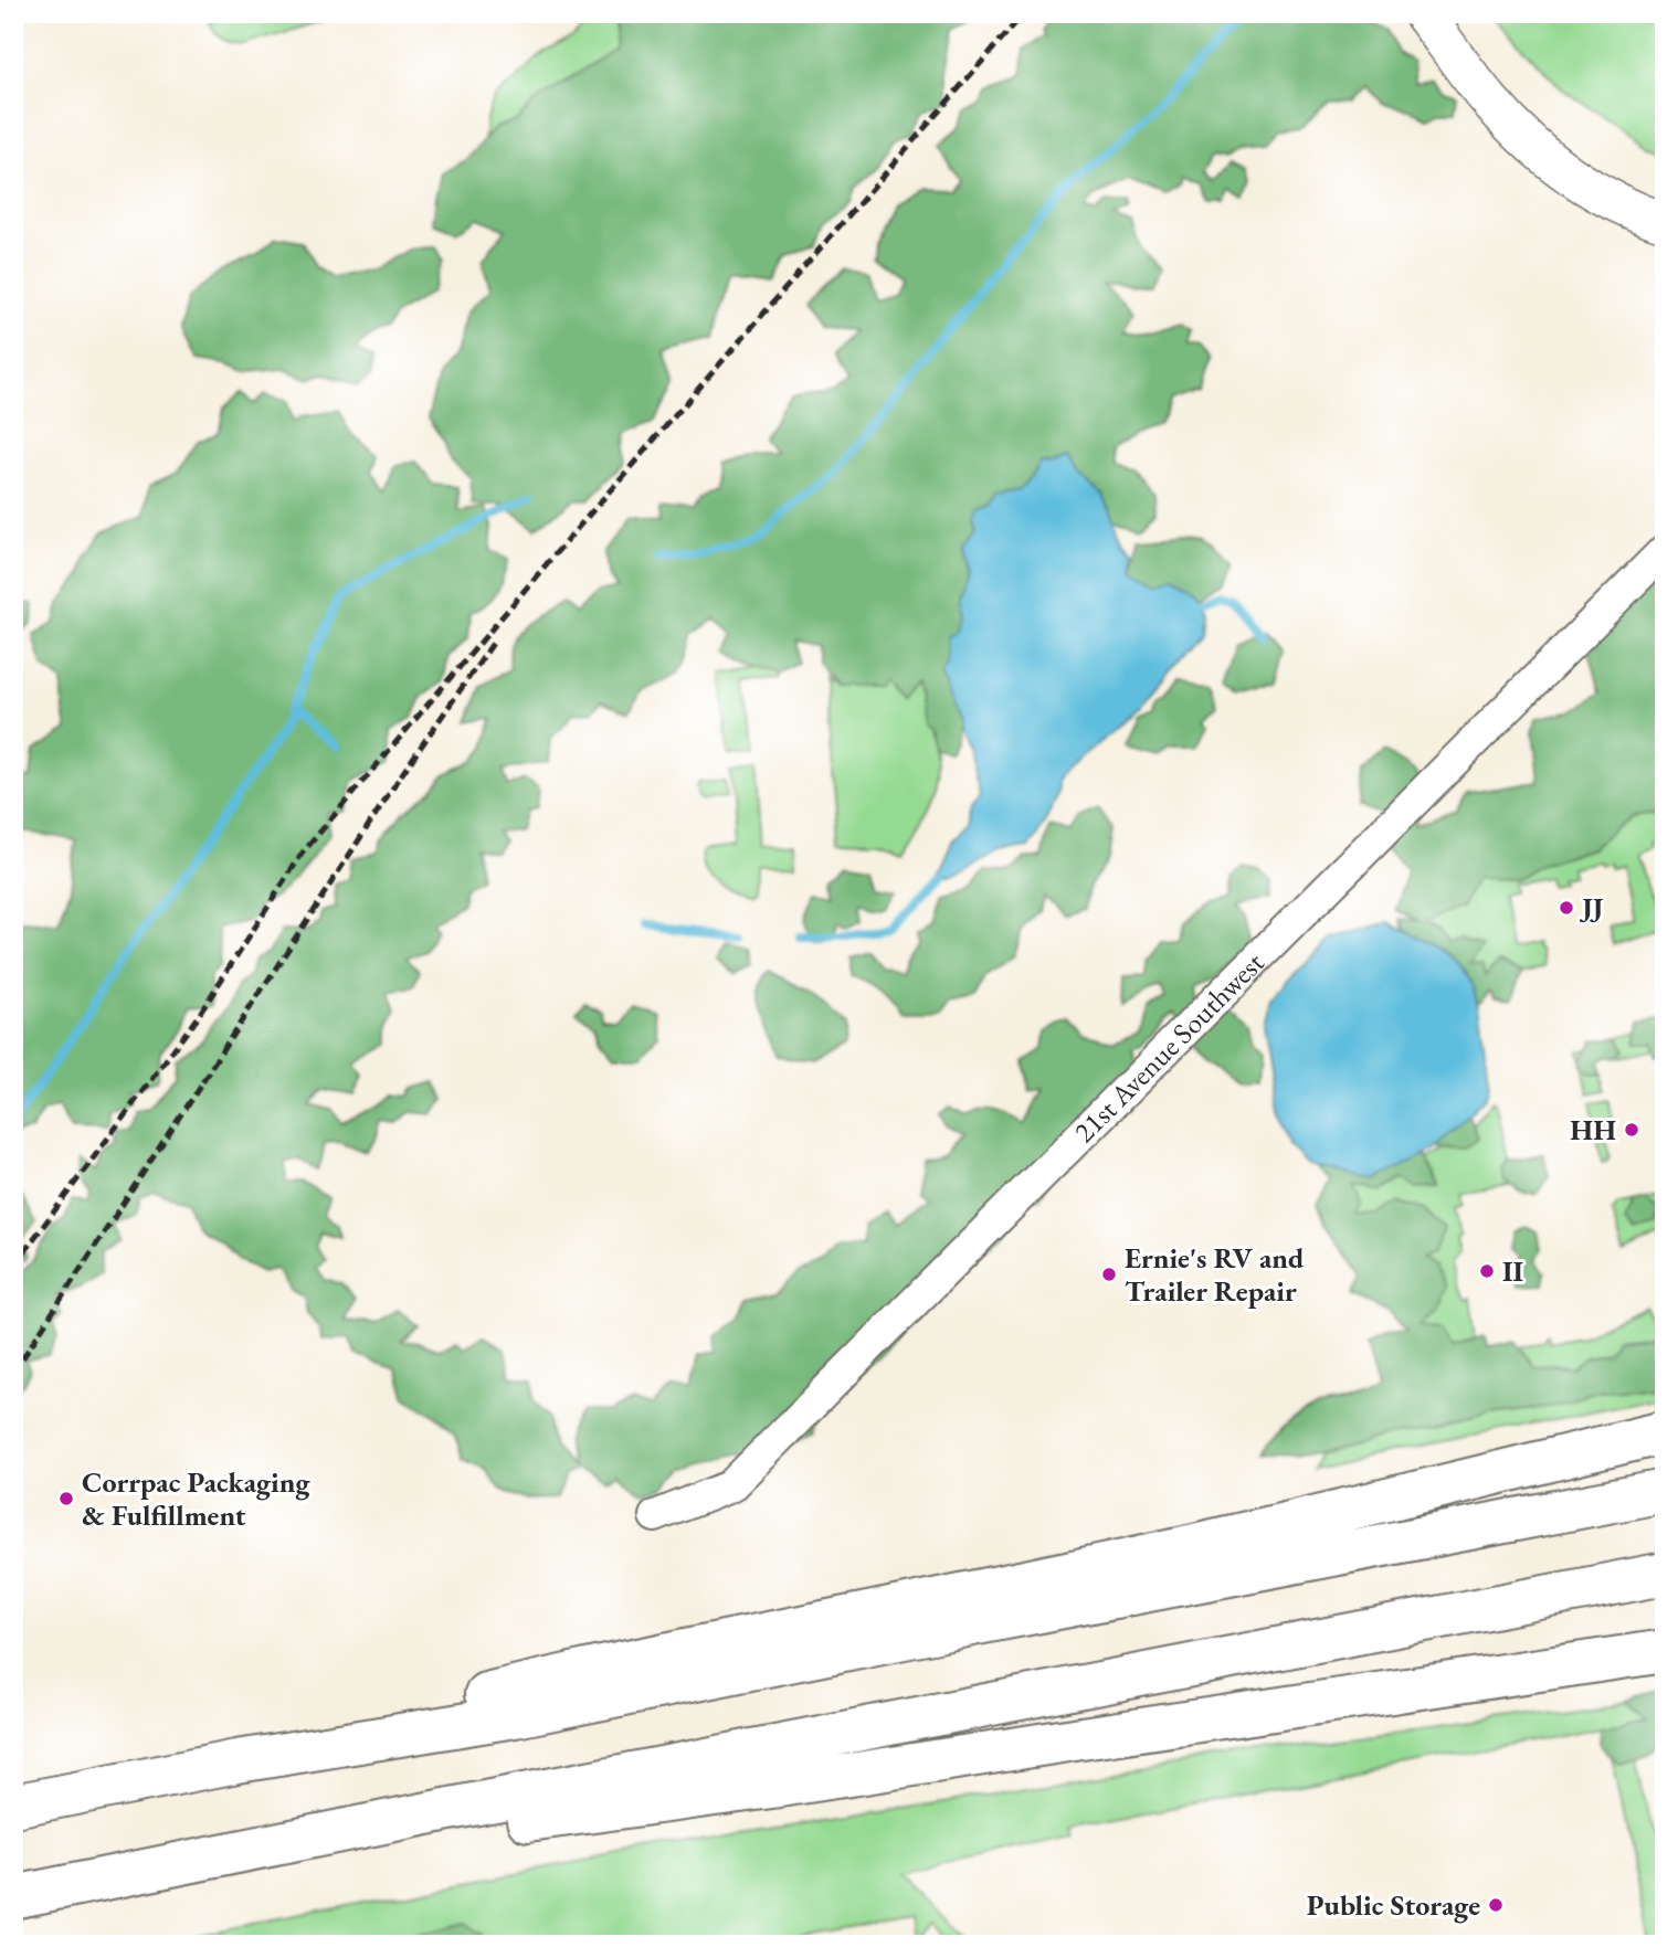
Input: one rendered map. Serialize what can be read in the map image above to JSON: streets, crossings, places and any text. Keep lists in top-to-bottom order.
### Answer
{
  "streets": {
    "street": ["21st Avenue Southwest"]
  },
  "places": [
    "JJ",
    "HH",
    "II",
    "Ernie's RV and Trailer Repair",
    "Corrpac Packaging & Fulfillment",
    "Public Storage"
  ]
}
